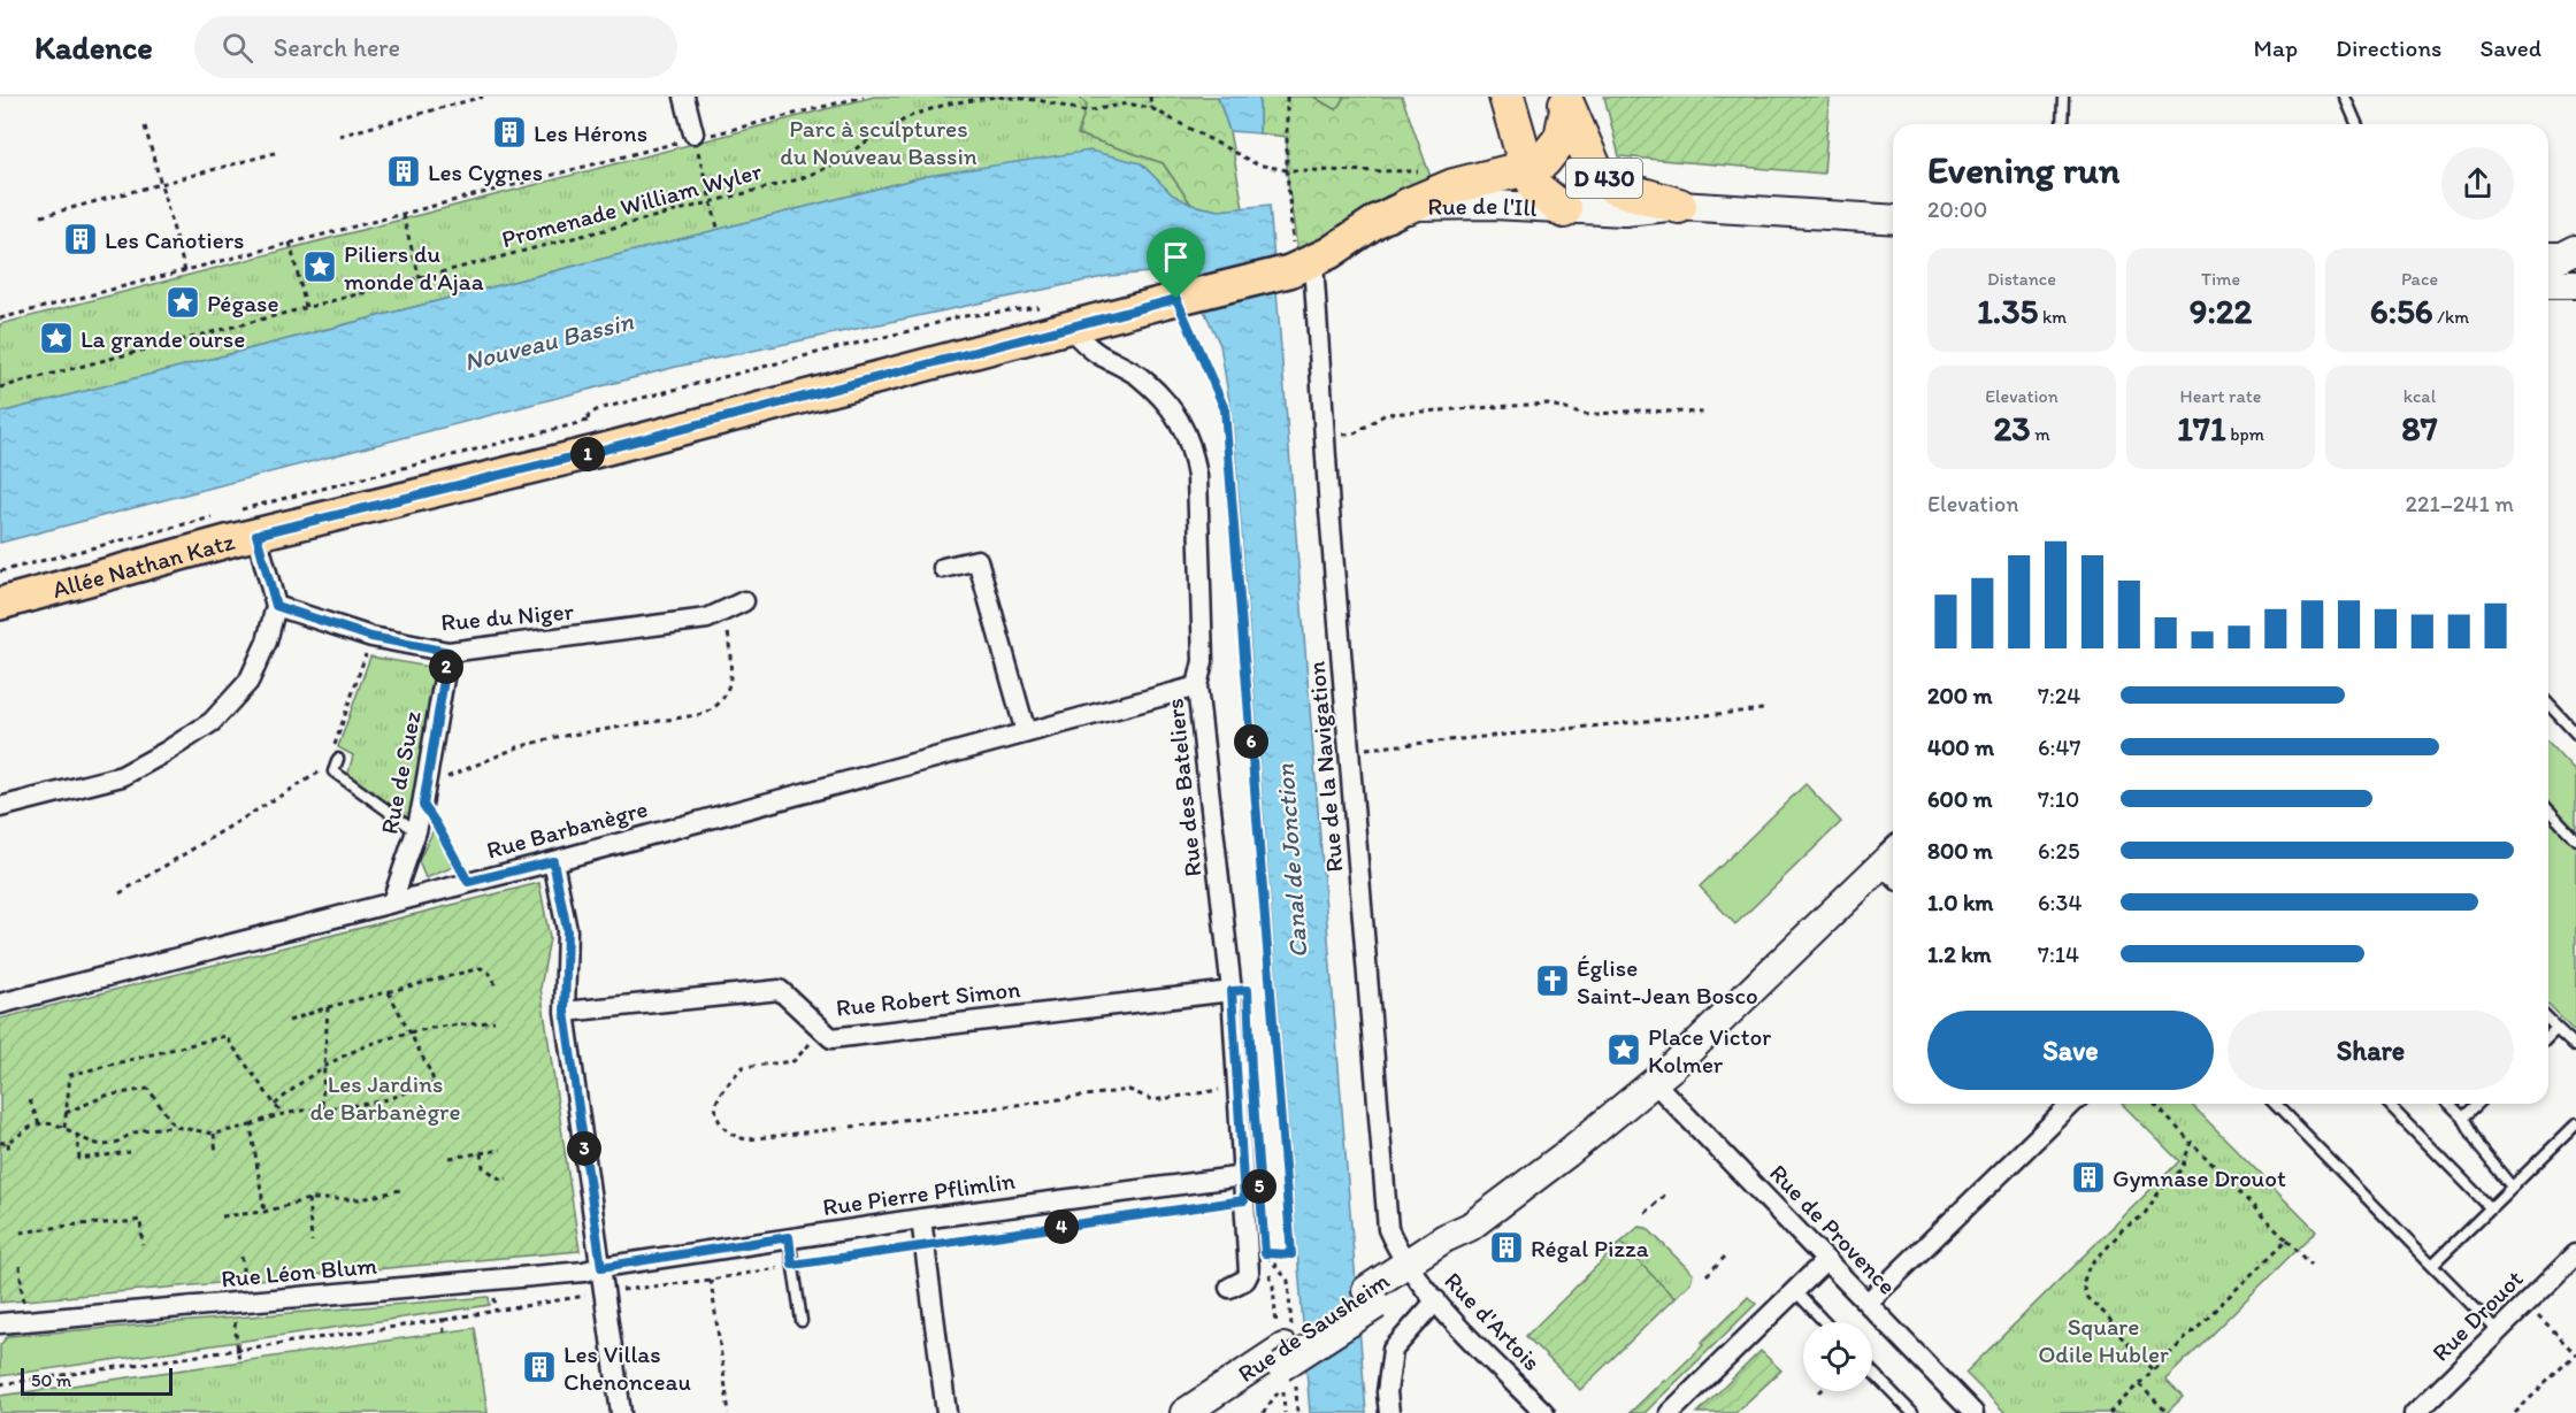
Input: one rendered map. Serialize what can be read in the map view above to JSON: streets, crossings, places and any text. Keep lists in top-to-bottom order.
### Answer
{
  "streets": {
    "highway": ["D 430"],
    "main road": ["Rue de l'Ill", "Allée Nathan Katz", "Rue de Sausheim"],
    "street": [
      "Rue du Niger",
      "Rue de la Navigation",
      "Rue de Suez",
      "Rue des Bateliers",
      "Rue Barbanègre",
      "Rue Robert Simon",
      "Rue Pierre Pflimlin",
      "Rue de Provence",
      "Rue Léon Blum",
      "Rue Drouot",
      "Rue d'Artois"
    ],
    "path": ["Promenade William Wyler"]
  },
  "crossings": [
    ["D 430", "Rue de l'Ill"],
    ["Rue de l'Ill", "Allée Nathan Katz"],
    ["Rue de l'Ill", "Rue de la Navigation"],
    ["Allée Nathan Katz", "Rue de la Navigation"],
    ["Allée Nathan Katz", "Rue des Bateliers"],
    ["Rue du Niger", "Rue de Suez"],
    ["Rue de la Navigation", "Rue d'Artois"],
    ["Rue de la Navigation", "Rue de Sausheim"],
    ["Rue de Suez", "Rue Barbanègre"],
    ["Rue des Bateliers", "Rue Barbanègre"],
    ["Rue des Bateliers", "Rue Robert Simon"],
    ["Rue des Bateliers", "Rue Pierre Pflimlin"],
    ["Rue Pierre Pflimlin", "Rue Léon Blum"],
    ["Rue de Provence", "Rue de Sausheim"],
    ["Rue d'Artois", "Rue de Sausheim"]
  ],
  "water": ["Nouveau Bassin", "Canal de Jonction"],
  "parks": ["Parc à sculptures du Nouveau Bassin", "Les Jardins de Barbanègre", "Square Odile Hubler"],
  "places": {
    "building": [
      "Les Hérons",
      "Les Cygnes",
      "Les Canotiers",
      "Gymnase Drouot",
      "Régal Pizza",
      "Les Villas Chenonceau"
    ],
    "place": [
      "Piliers du monde d'Ajaa",
      "Pégase",
      "La grande ourse",
      "Place Victor Kolmer"
    ],
    "church": ["Église Saint-Jean Bosco"]
  },
  "scale_bar": "50 m",
  "page": {
    "header": "Kadence",
    "search": "Search here",
    "nav": ["Map", "Directions", "Saved"],
    "heading": ["Evening run", "20:00"],
    "stats": [
      ["Distance", "1.35 km"],
      ["Time", "9:22"],
      ["Pace", "6:56 /km"],
      ["Elevation", "23 m"],
      ["Heart rate", "171 bpm"],
      ["kcal", "87"]
    ],
    "pins": [
      "1",
      "2",
      "6",
      "3",
      "5",
      "4"
    ],
    "chart": ["Elevation", "221–241 m"],
    "list": [
      {
        "name": "200 m",
        "note": "7:24"
      },
      {
        "name": "400 m",
        "note": "6:47"
      },
      {
        "name": "600 m",
        "note": "7:10"
      },
      {
        "name": "800 m",
        "note": "6:25"
      },
      {
        "name": "1.0 km",
        "note": "6:34"
      },
      {
        "name": "1.2 km",
        "note": "7:14"
      }
    ],
    "buttons": ["Save", "Share"],
    "scale": "50 m"
  }
}
